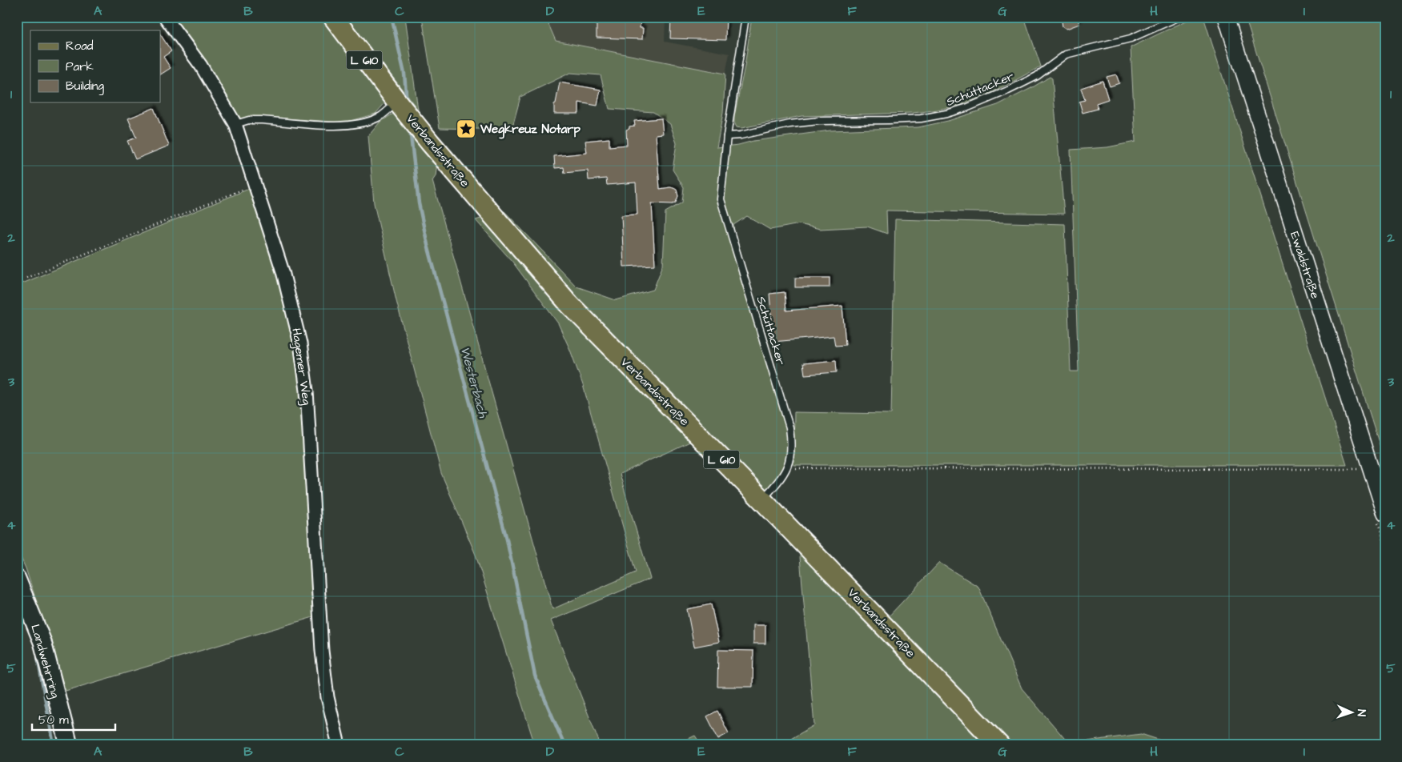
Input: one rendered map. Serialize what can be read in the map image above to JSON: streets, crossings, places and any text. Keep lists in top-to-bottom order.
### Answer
{
  "streets": {
    "main road": ["L 610", "Verbandsstraße", "Landwehrring"],
    "street": ["Ewaldstraße", "Hagemer Weg"],
    "lane": ["Schüttacker"]
  },
  "crossings": [
    ["Schüttacker", "Verbandsstraße"]
  ],
  "water": ["Westerbach"],
  "places": {
    "place": ["Wegkreuz Notarp"]
  },
  "legend": ["Road", "Park", "Building"],
  "scale_bar": "50 m",
  "north": "right",
  "grid": {
    "columns": [
      "A",
      "B",
      "C",
      "D",
      "E",
      "F",
      "G",
      "H",
      "I"
    ],
    "rows": [
      "1",
      "2",
      "3",
      "4",
      "5"
    ]
  }
}
